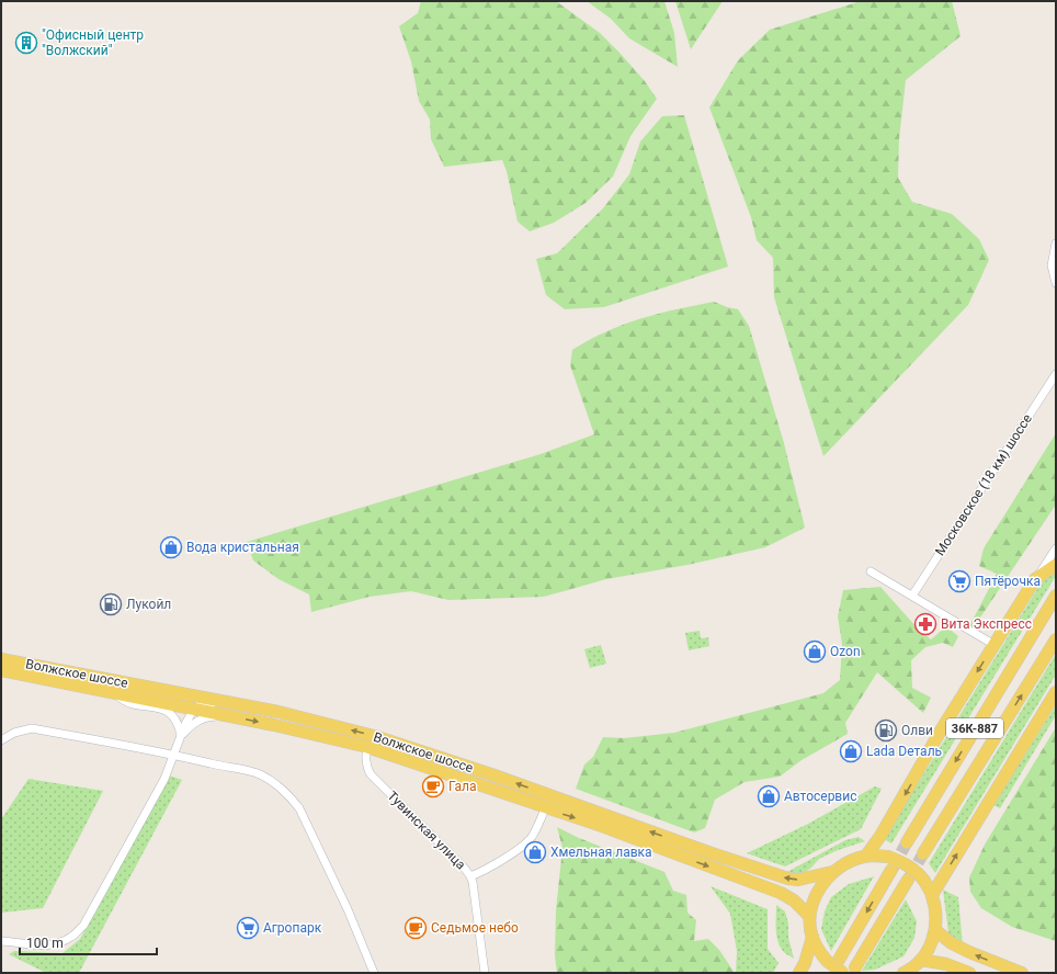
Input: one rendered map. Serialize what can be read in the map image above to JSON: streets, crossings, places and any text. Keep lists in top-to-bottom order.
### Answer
{
  "streets": {
    "main road": ["Волжское шоссе", "36К-887"],
    "street": ["Московское (18 км) шоссе", "Тувинская улица"]
  },
  "crossings": [
    ["Волжское шоссе", "Тувинская улица"]
  ],
  "places": {
    "building": ["\"Офисный центр \"Волжский\""],
    "shop": [
      "Вода кристальная",
      "Ozon",
      "Lada Dеталь",
      "Автосервис",
      "Хмельная лавка"
    ],
    "supermarket": ["Пятёрочка", "Агропарк"],
    "fuel station": ["Лукойл", "Олви"],
    "pharmacy": ["Вита Экспресс"],
    "cafe": ["Гала", "Седьмое небо"]
  },
  "scale_bar": "100 m"
}
